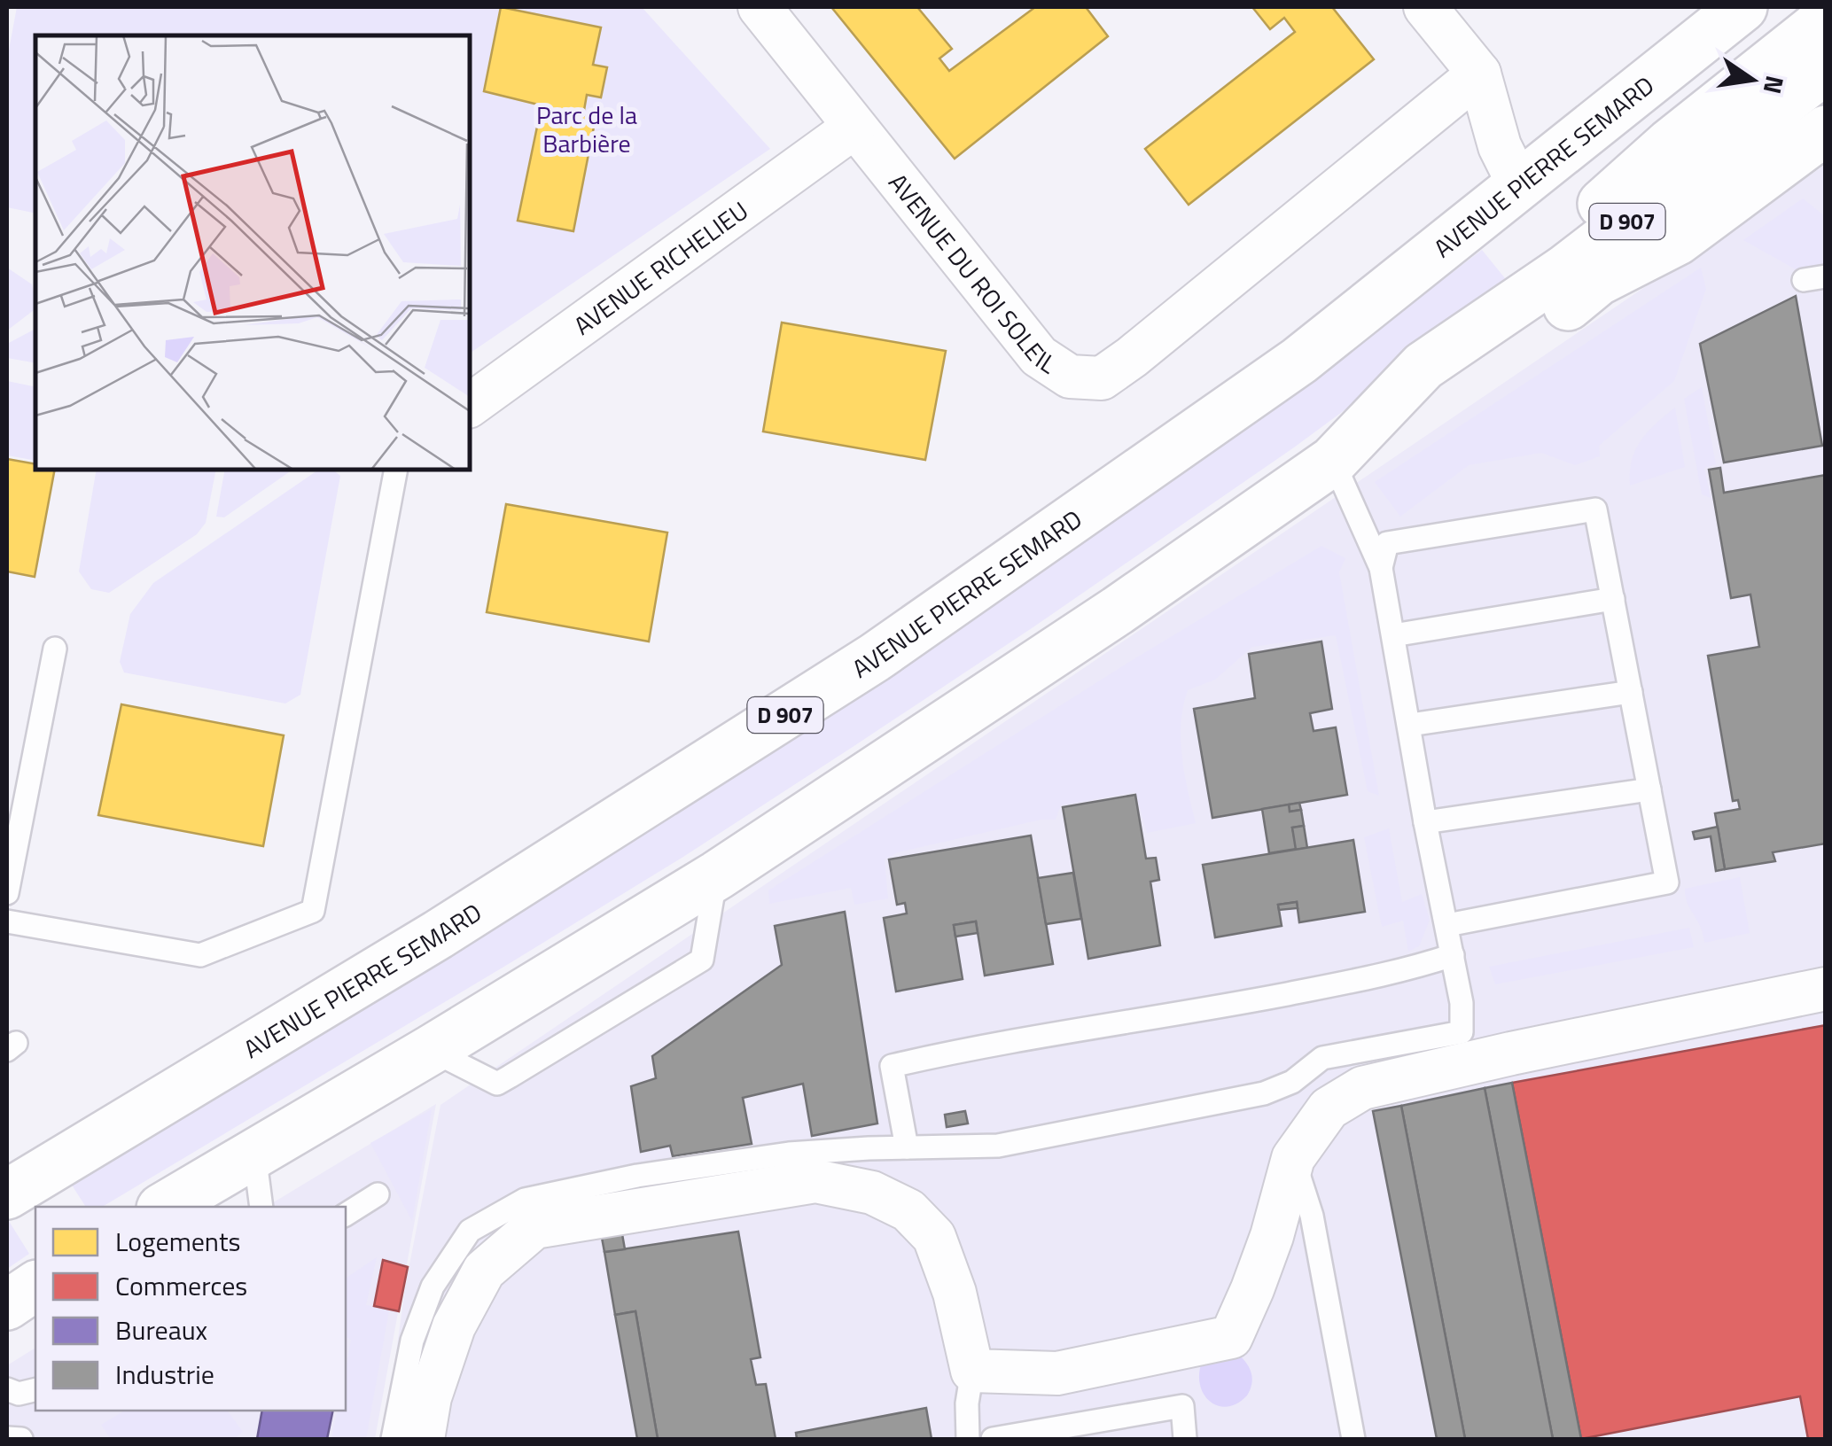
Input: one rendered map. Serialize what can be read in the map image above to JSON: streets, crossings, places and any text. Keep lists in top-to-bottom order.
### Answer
{
  "streets": {
    "main road": ["AVENUE PIERRE SEMARD", "D 907"],
    "street": ["AVENUE RICHELIEU", "AVENUE DU ROI SOLEIL"]
  },
  "crossings": [
    ["AVENUE RICHELIEU", "AVENUE DU ROI SOLEIL"]
  ],
  "parks": ["Parc de la Barbière"],
  "legend": [
    "Logements",
    "Commerces",
    "Bureaux",
    "Industrie"
  ],
  "north": "right"
}
